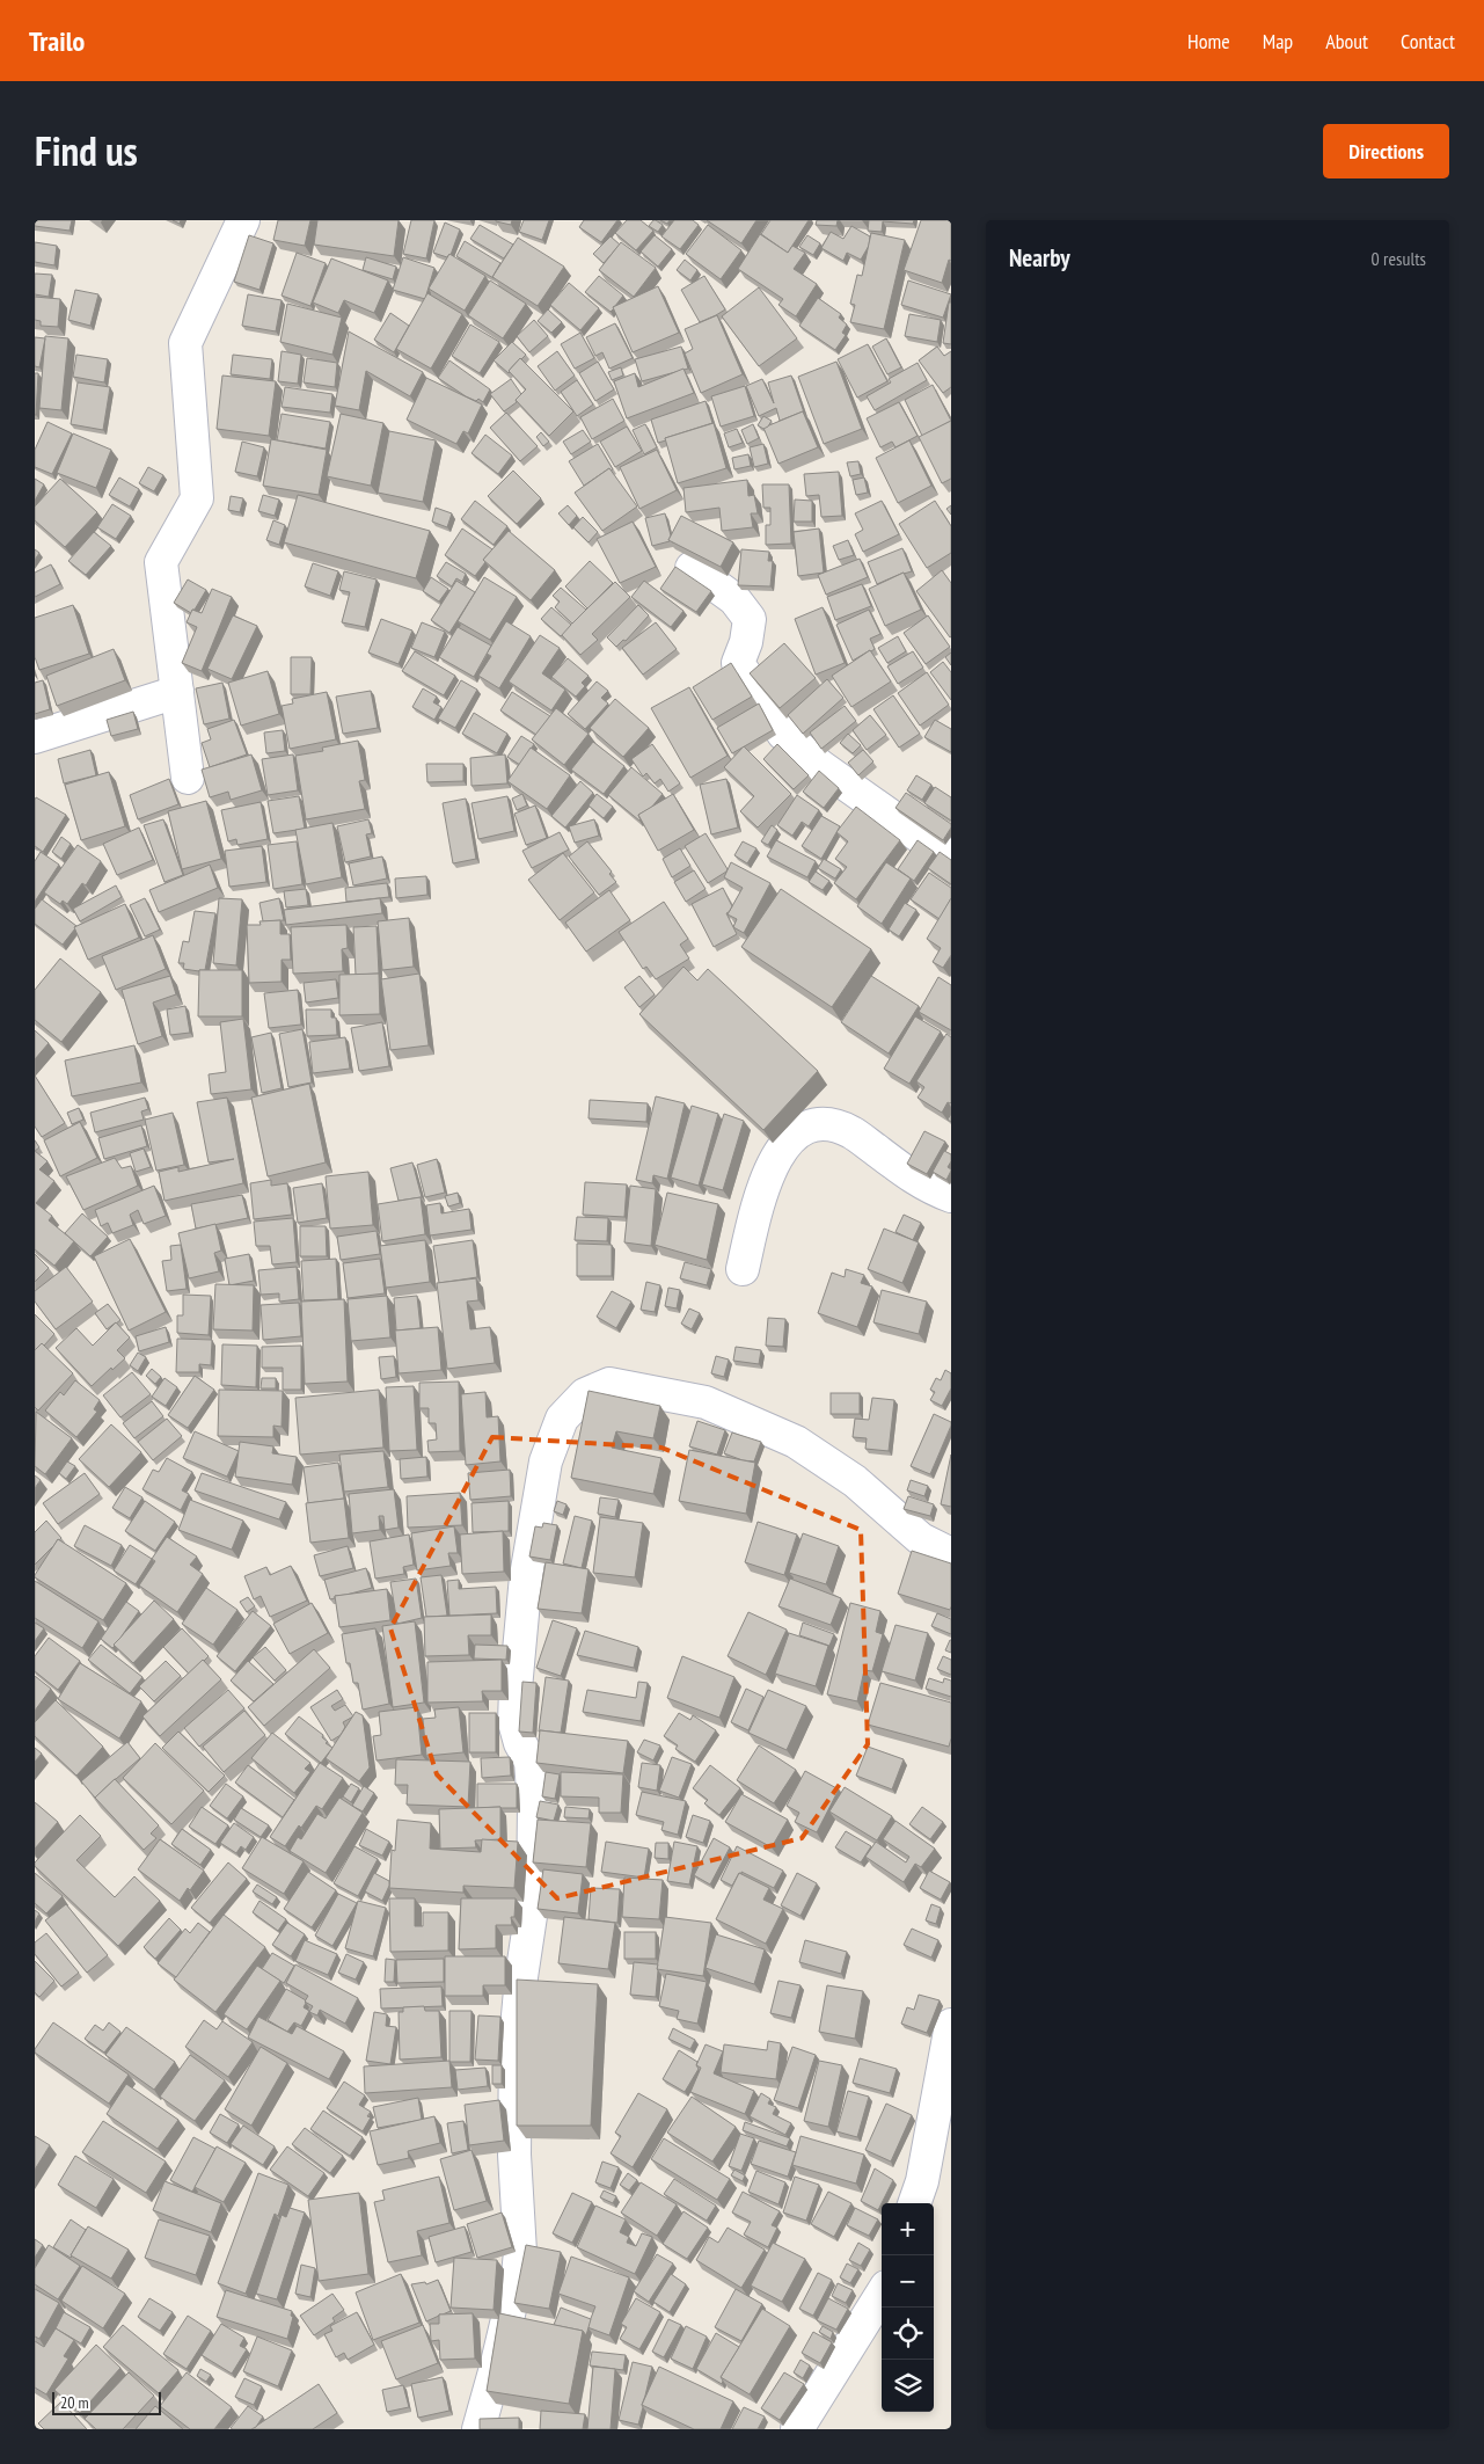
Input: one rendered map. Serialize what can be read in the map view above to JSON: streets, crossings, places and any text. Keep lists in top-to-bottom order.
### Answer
{
  "scale_bar": "20 m",
  "page": {
    "header": "Trailo",
    "nav": [
      "Home",
      "Map",
      "About",
      "Contact"
    ],
    "title": "Find us",
    "buttons": "Directions",
    "heading": ["Nearby", "0 results"],
    "map_buttons": ["+", "−"],
    "scale": "20 m"
  }
}
